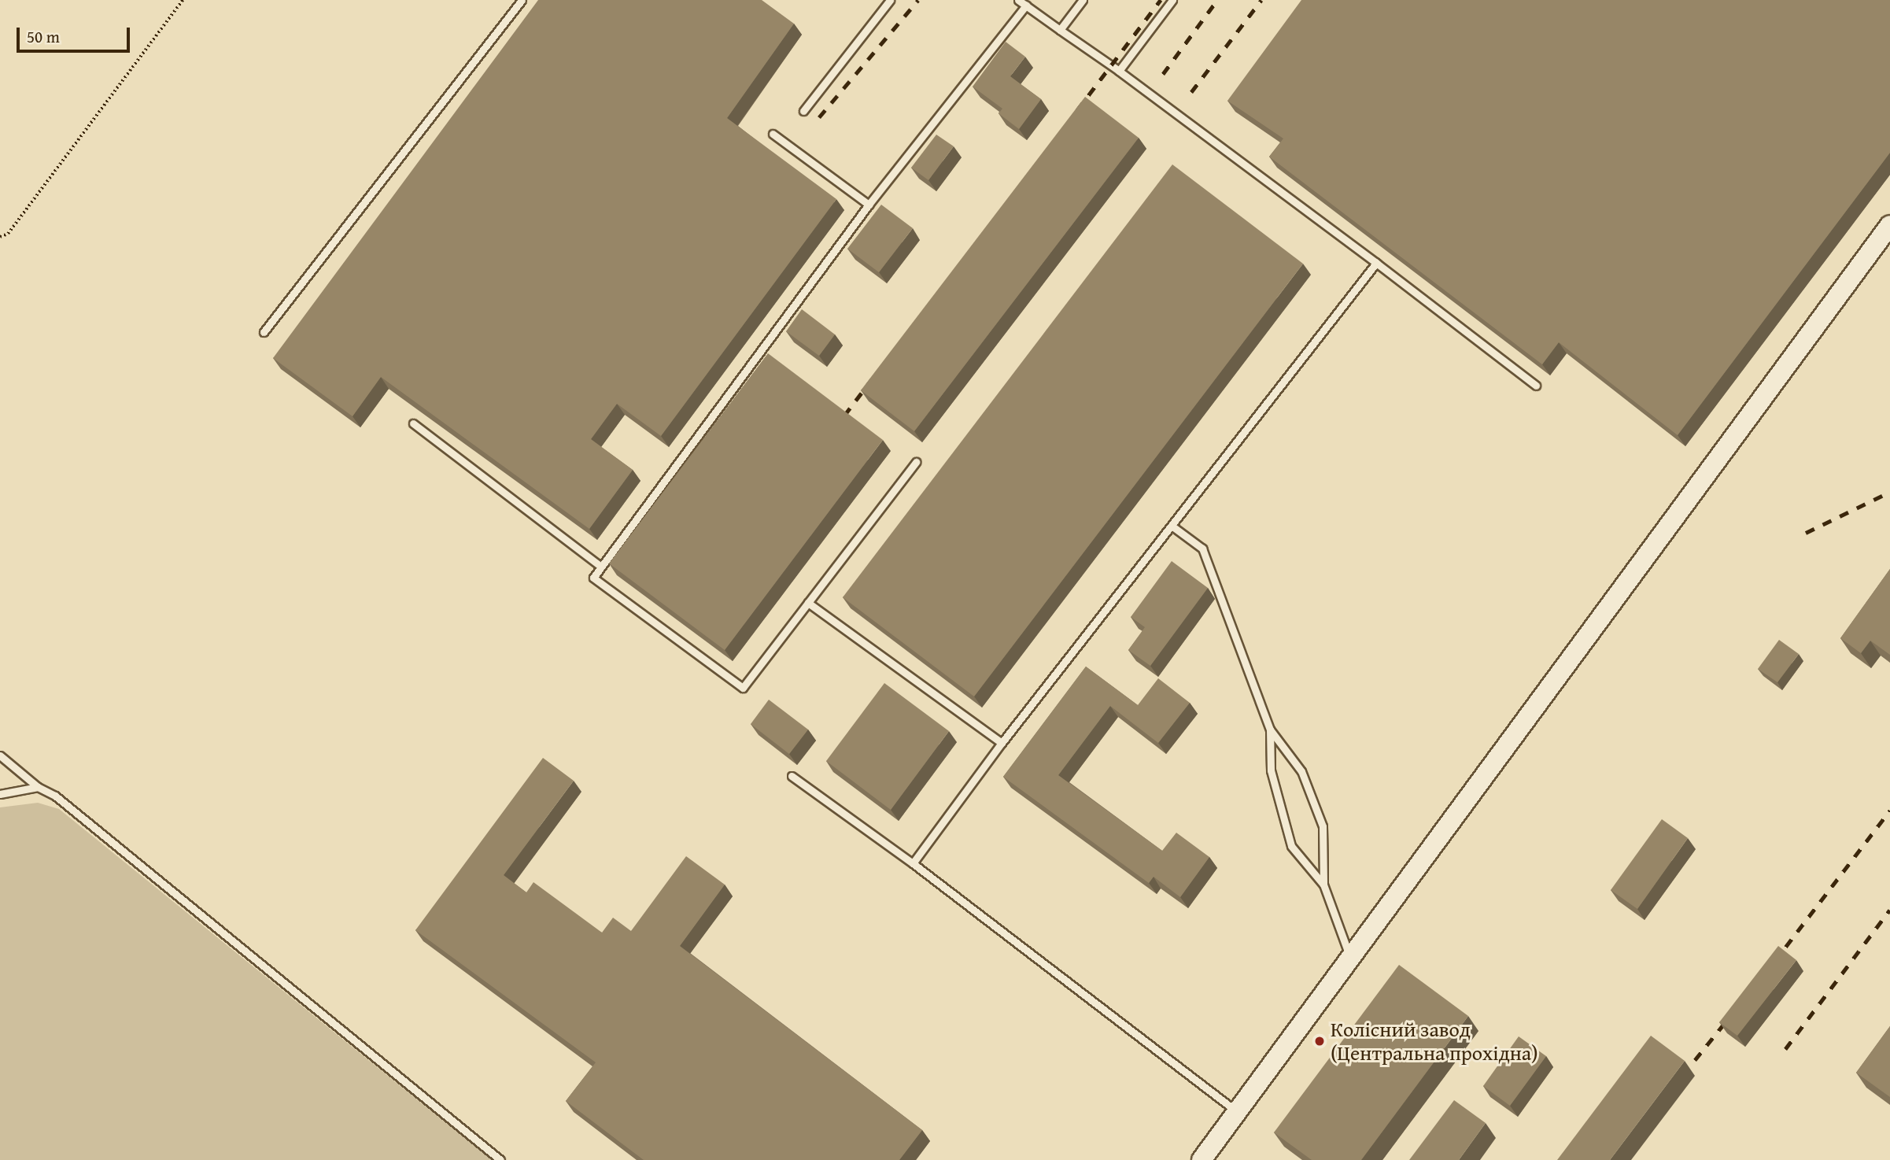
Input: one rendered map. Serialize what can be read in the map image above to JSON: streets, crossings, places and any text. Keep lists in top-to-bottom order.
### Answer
{
  "places": ["Колісний завод (Центральна прохідна)"],
  "scale_bar": "50 m"
}
